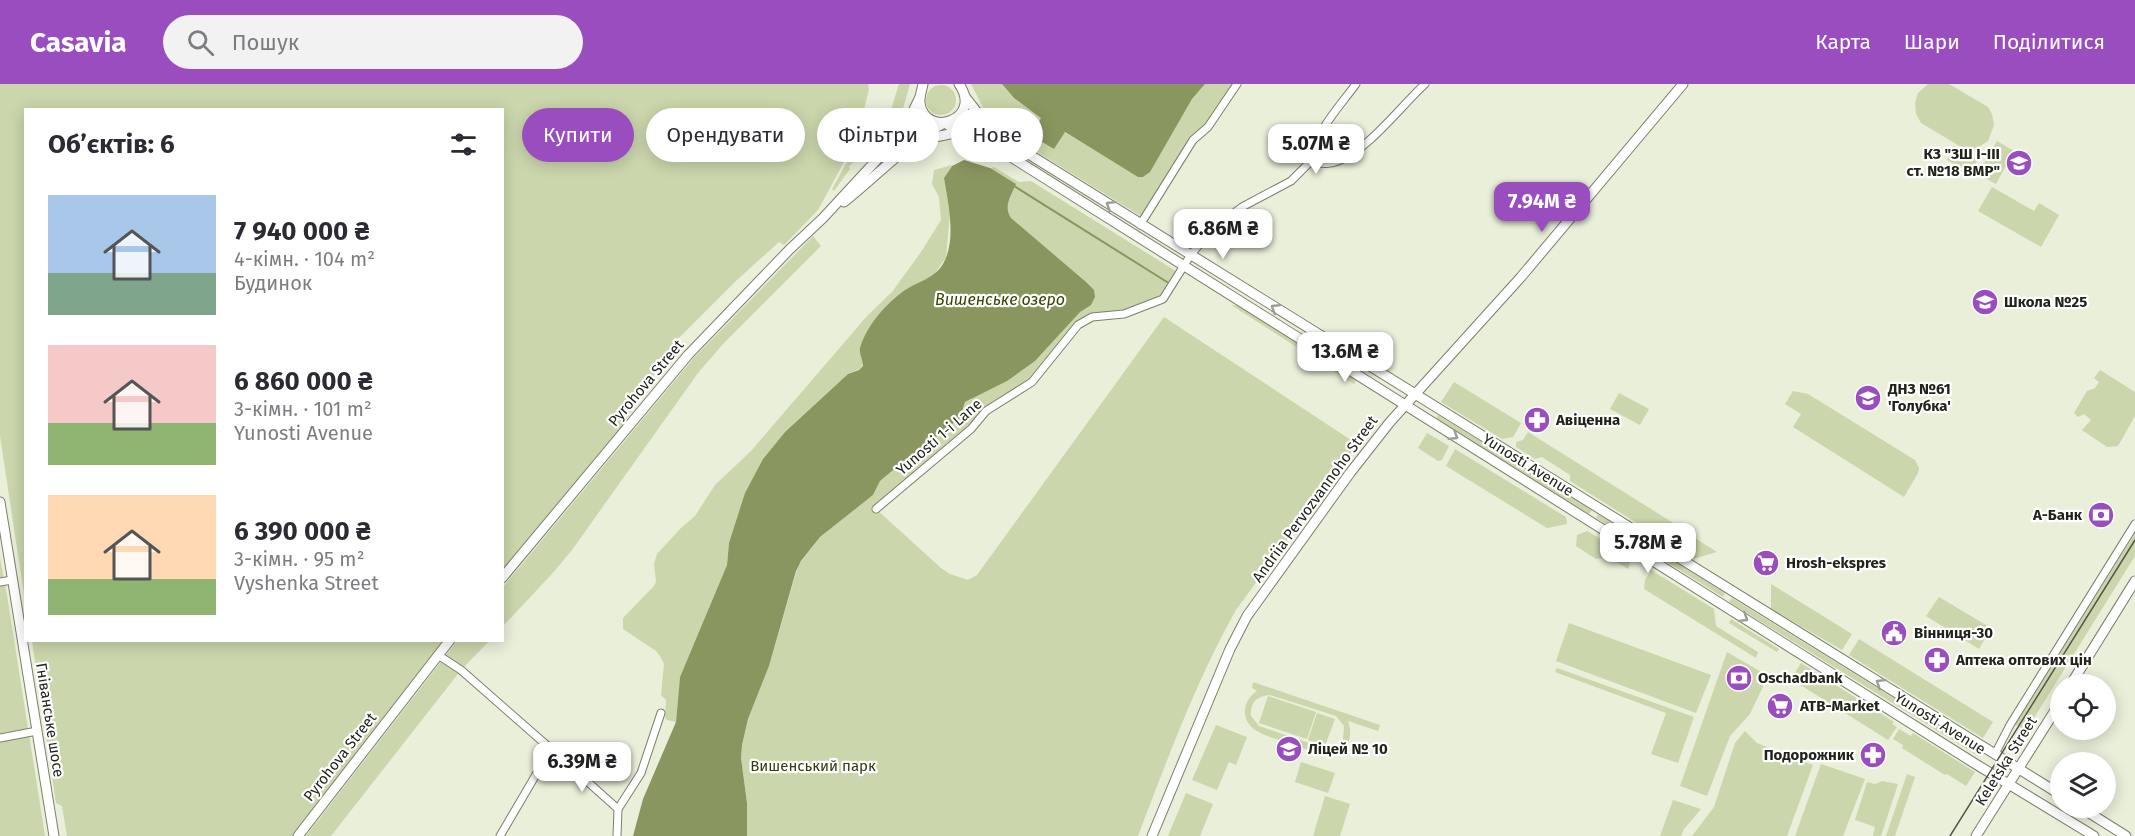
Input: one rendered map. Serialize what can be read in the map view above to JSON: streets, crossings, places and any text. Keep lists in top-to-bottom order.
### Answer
{
  "streets": {
    "main road": [
      "Pyrohova Street",
      "Yunosti Avenue",
      "Andriia Pervozvannoho Street",
      "Гніванське шосе",
      "Keletska Street"
    ],
    "street": ["Yunosti 1-i Lane"]
  },
  "crossings": [
    ["Pyrohova Street", "Yunosti Avenue"],
    ["Yunosti 1-i Lane", "Yunosti Avenue"],
    ["Yunosti Avenue", "Andriia Pervozvannoho Street"],
    ["Yunosti Avenue", "Keletska Street"]
  ],
  "water": ["Вишенське озеро"],
  "parks": ["Вишенський парк"],
  "places": {
    "school or university": [
      "КЗ \"ЗШ І-ІІІ ст. №18 ВМР\"",
      "Школа №25",
      "ДНЗ №61 'Голубка'",
      "Ліцей № 10"
    ],
    "pharmacy": ["Авіценна", "Аптека оптових цін", "Подорожник"],
    "bank": ["А-Банк", "Oschadbank"],
    "supermarket": ["Hrosh-ekspres", "ATB-Market"],
    "public building": ["Вінниця-30"]
  },
  "page": {
    "header": "Casavia",
    "search": "Пошук",
    "nav": ["Карта", "Шари", "Поділитися"],
    "chip": [
      "Купити",
      "Орендувати",
      "Фільтри",
      "Нове"
    ],
    "heading": "Об’єктів: 6",
    "price": [
      "5.07M ₴",
      "7.94M ₴",
      "6.86M ₴",
      "13.6M ₴",
      "5.78M ₴",
      "6.39M ₴"
    ],
    "list": [
      {
        "name": "7 940 000 ₴",
        "note": "4-кімн. · 104 m² · Будинок"
      },
      {
        "name": "6 860 000 ₴",
        "note": "3-кімн. · 101 m² · Yunosti Avenue"
      },
      {
        "name": "6 390 000 ₴",
        "note": "3-кімн. · 95 m² · Vyshenka Street"
      }
    ]
  }
}
